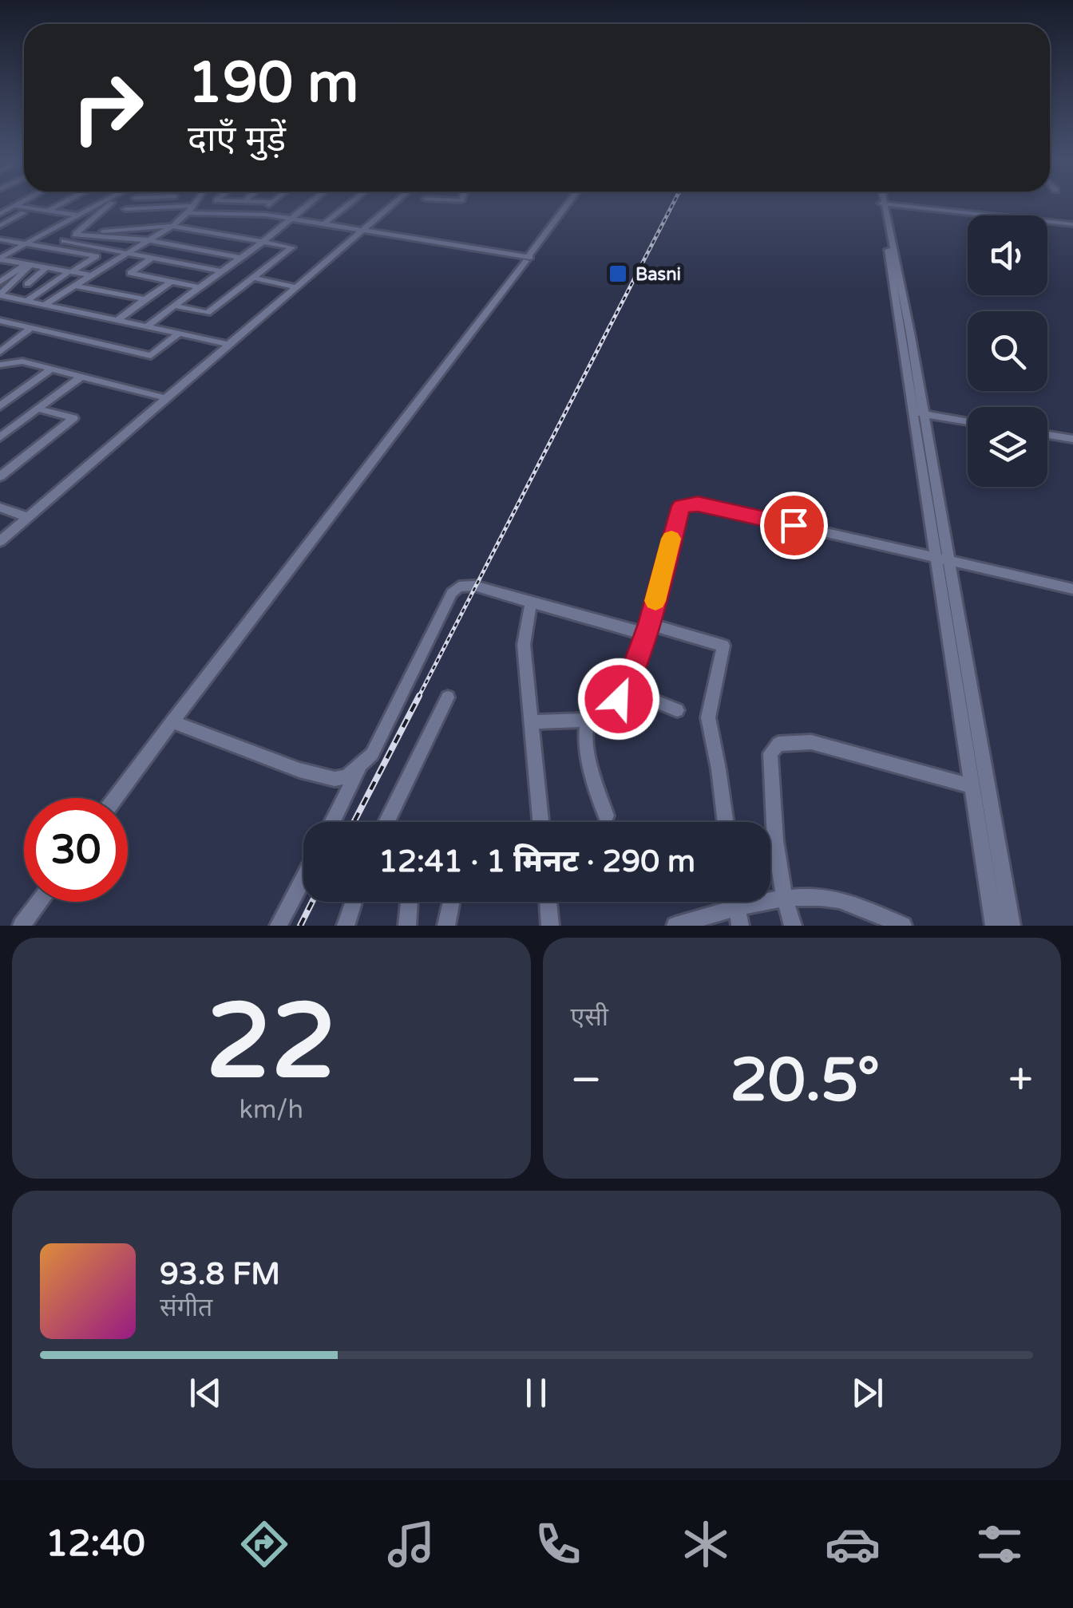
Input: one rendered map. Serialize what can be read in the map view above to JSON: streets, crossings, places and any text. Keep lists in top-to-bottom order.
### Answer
{
  "places": {
    "transit": ["Basni"]
  },
  "page": {
    "turn": ["190 m", "दाएँ मुड़ें"],
    "limit": "30",
    "trip": "12:41 · 1 मिनट · 290 m",
    "tile": [
      ["22", "km/h"],
      "एसी"
    ],
    "heat": ["−", "20.5°", "+"],
    "song": ["93.8 FM", "संगीत"],
    "tabs": "12:40"
  }
}
